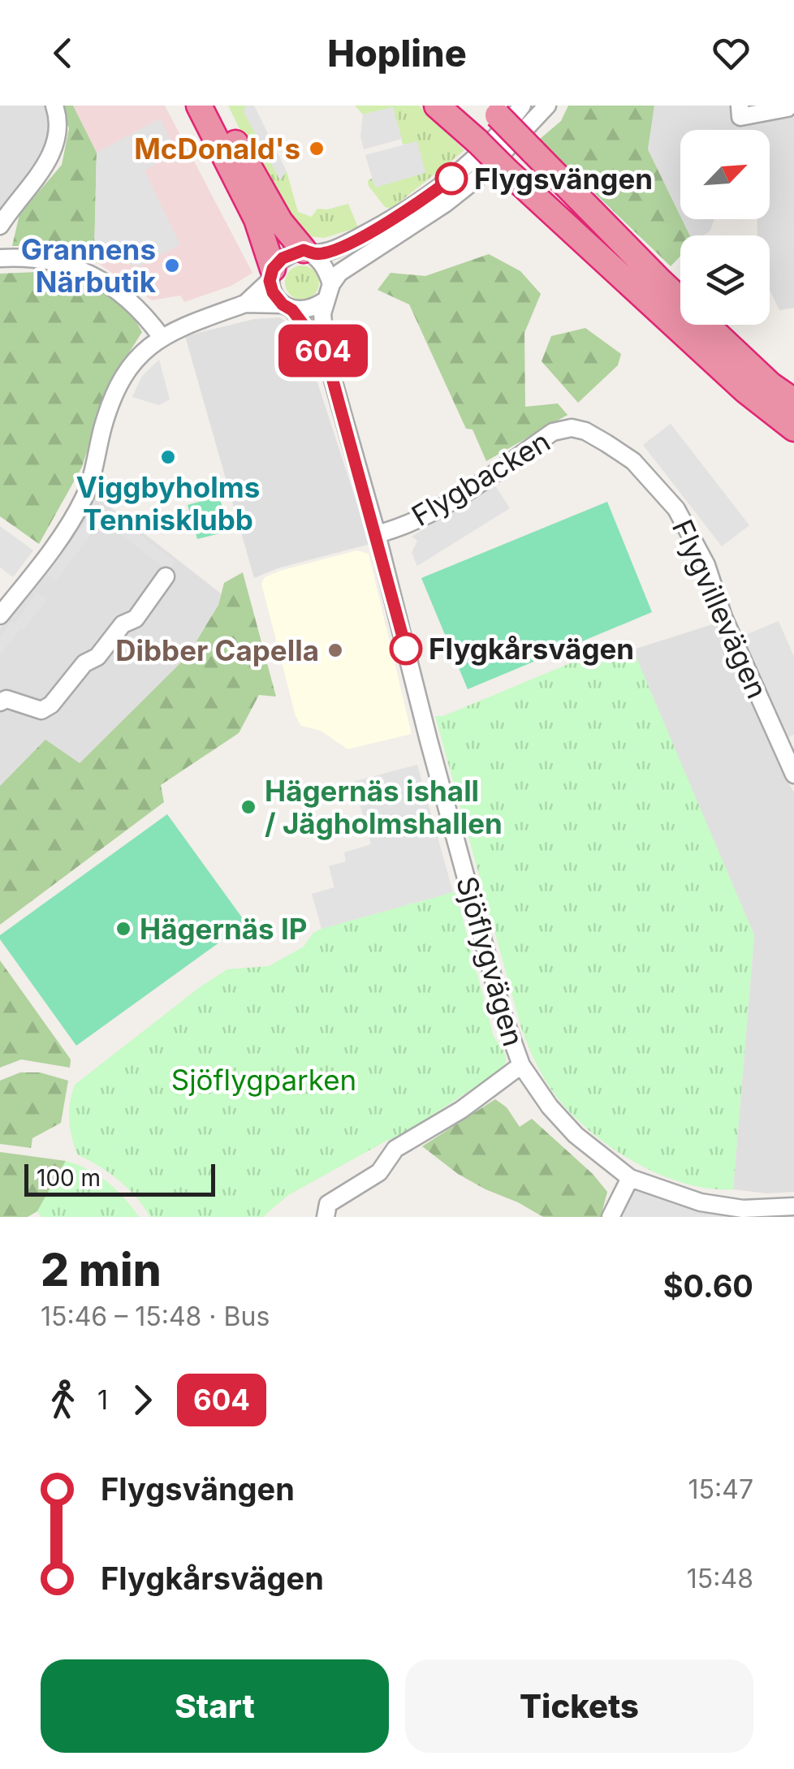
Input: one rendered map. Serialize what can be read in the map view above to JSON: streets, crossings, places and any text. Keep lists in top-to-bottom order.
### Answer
{
  "streets": {
    "street": ["Flygbacken", "Flygvillevägen", "Sjöflygvägen"]
  },
  "crossings": [
    ["Flygbacken", "Flygvillevägen"],
    ["Flygbacken", "Sjöflygvägen"]
  ],
  "parks": ["Sjöflygparken"],
  "places": [
    "McDonald's",
    "Flygsvängen",
    "Grannens Närbutik",
    "Viggbyholms Tennisklubb",
    "Flygkårsvägen",
    "Dibber Capella",
    "Hägernäs ishall / Jägholmshallen",
    "Hägernäs IP"
  ],
  "lines": ["bus line 604"],
  "scale_bar": "100 m",
  "north": "top right",
  "page": {
    "header": "Hopline",
    "on_map": "604",
    "scale": "100 m",
    "heading": ["2 min", "15:46 – 15:48 · Bus", "$0.60"],
    "legs": ["1", "604"],
    "list": [
      {
        "name": "Flygsvängen",
        "value": "15:47"
      },
      {
        "name": "Flygkårsvägen",
        "value": "15:48"
      }
    ],
    "buttons": ["Start", "Tickets"]
  }
}
